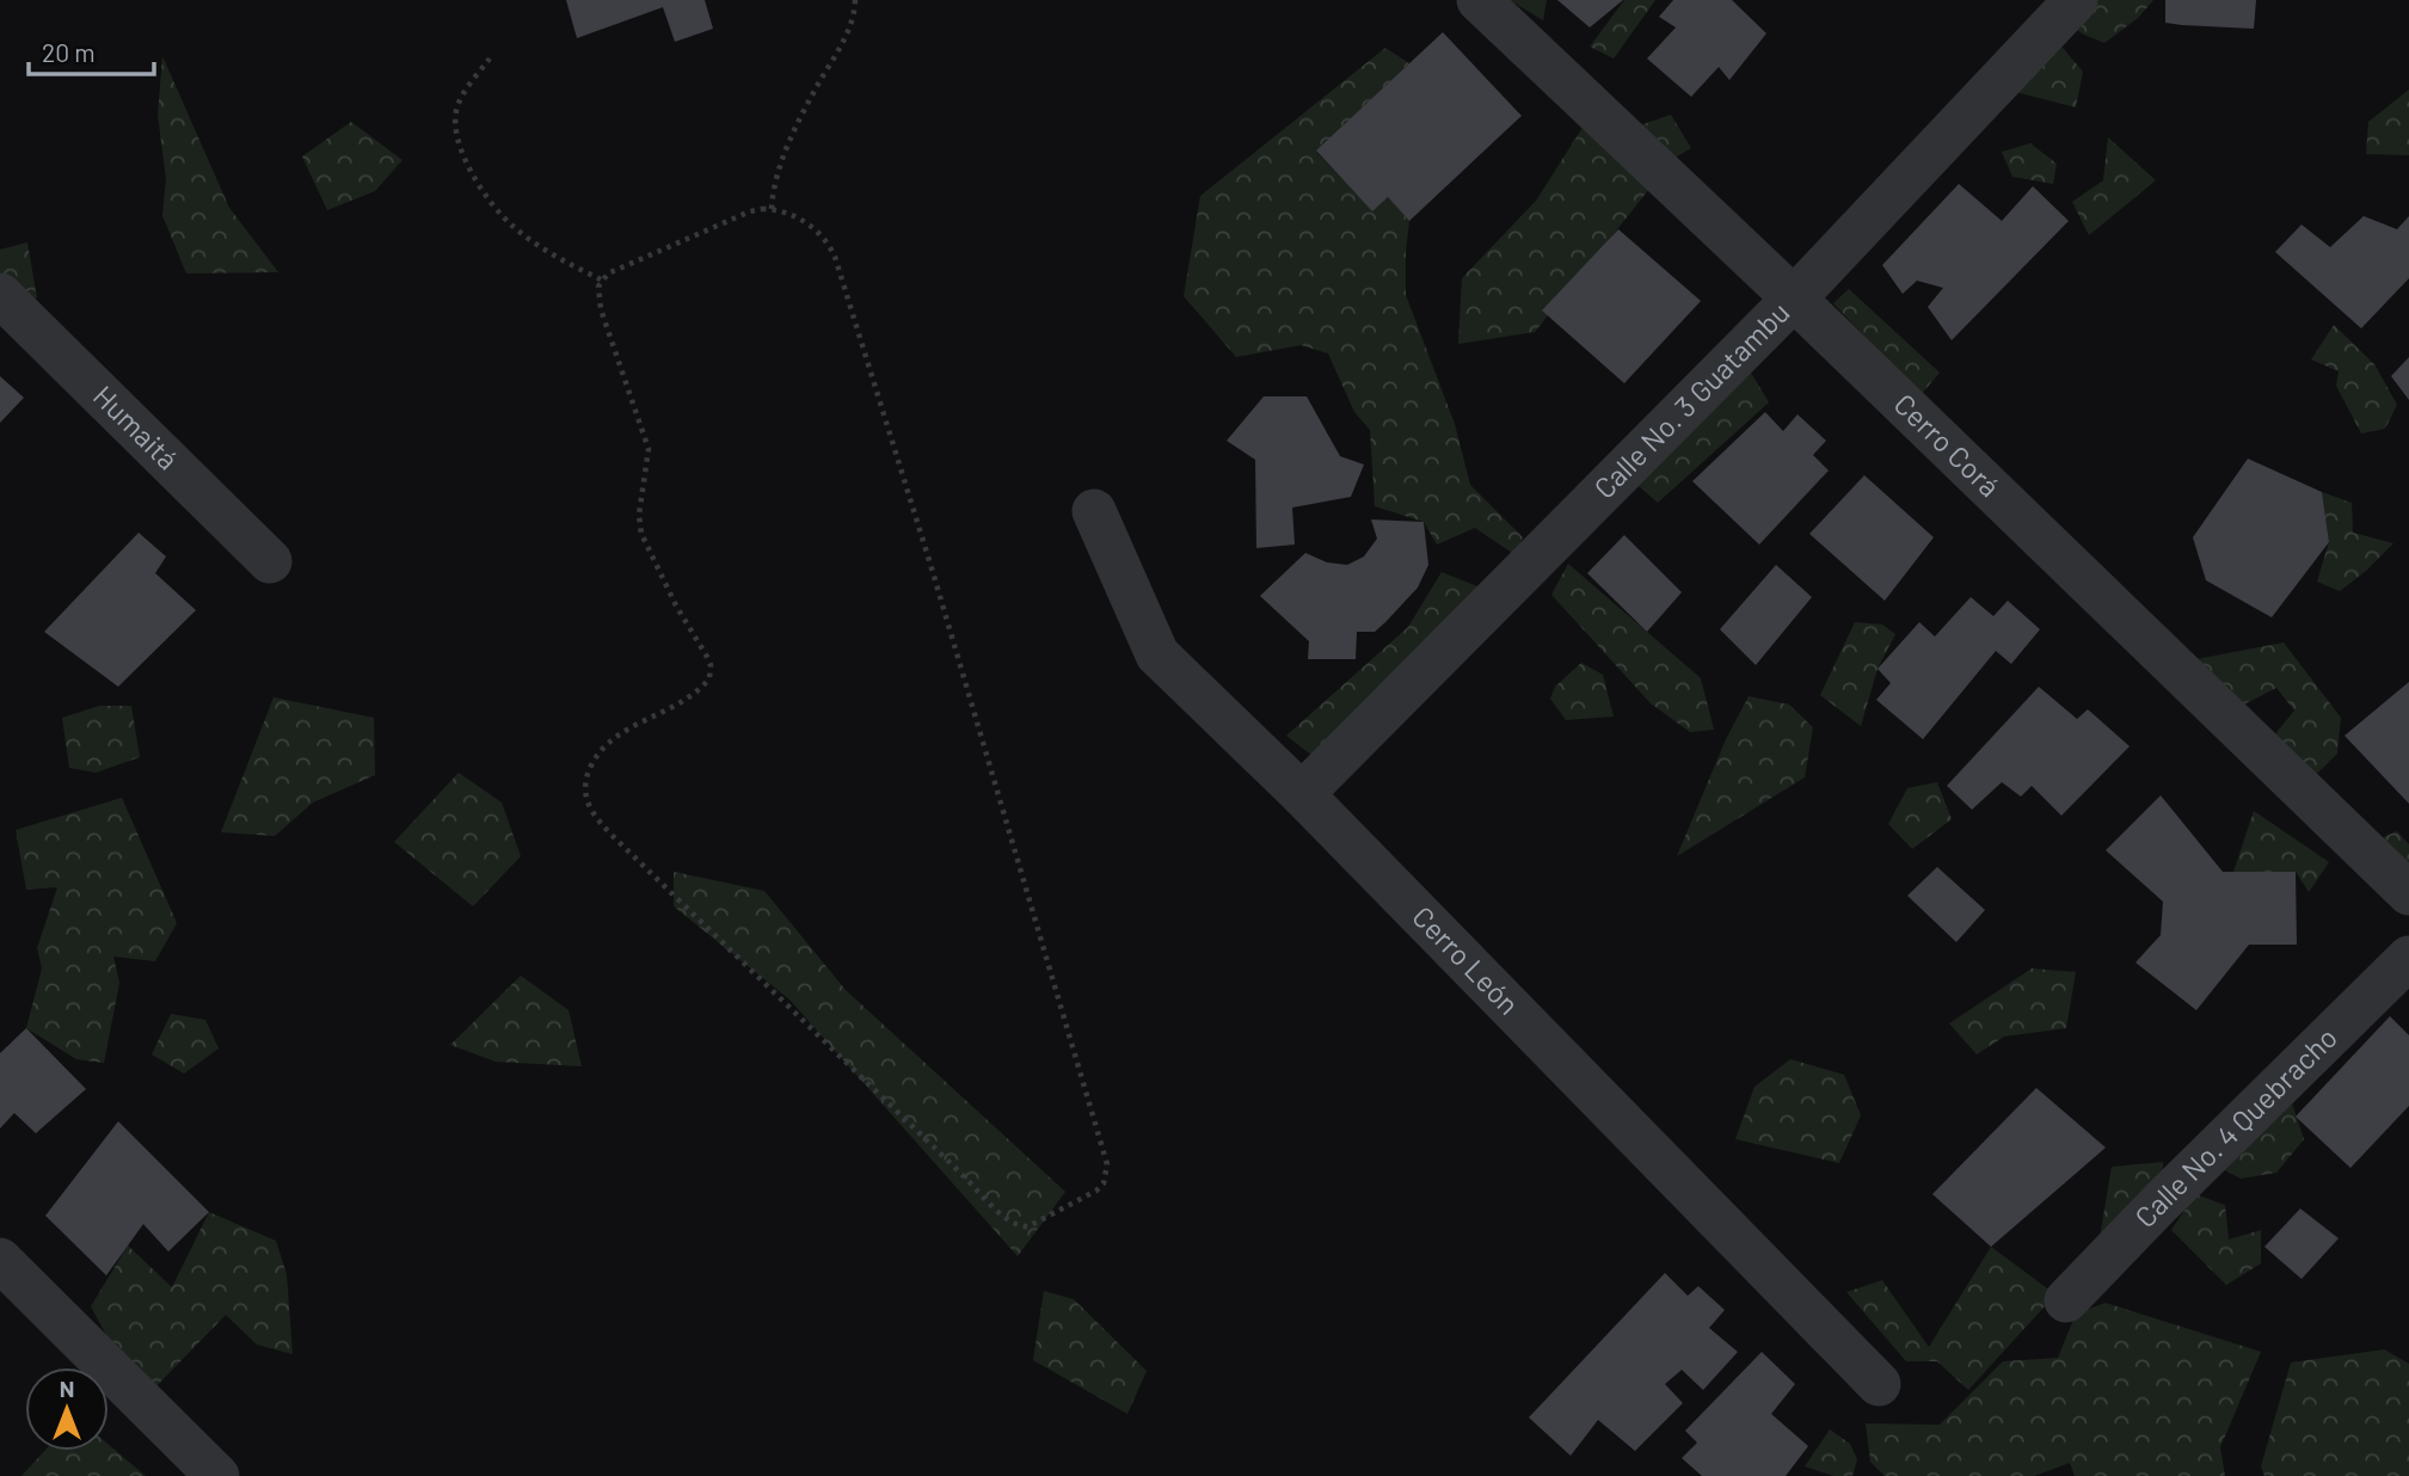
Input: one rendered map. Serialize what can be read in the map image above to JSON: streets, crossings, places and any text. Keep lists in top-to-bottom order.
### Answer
{
  "streets": {
    "street": [
      "Calle No. 3 Guatambu",
      "Humaitá",
      "Cerro Corá",
      "Cerro León",
      "Calle No. 4 Quebracho"
    ]
  },
  "crossings": [
    ["Calle No. 3 Guatambu", "Cerro Corá"],
    ["Calle No. 3 Guatambu", "Cerro León"]
  ],
  "scale_bar": "20 m",
  "north": "top"
}
